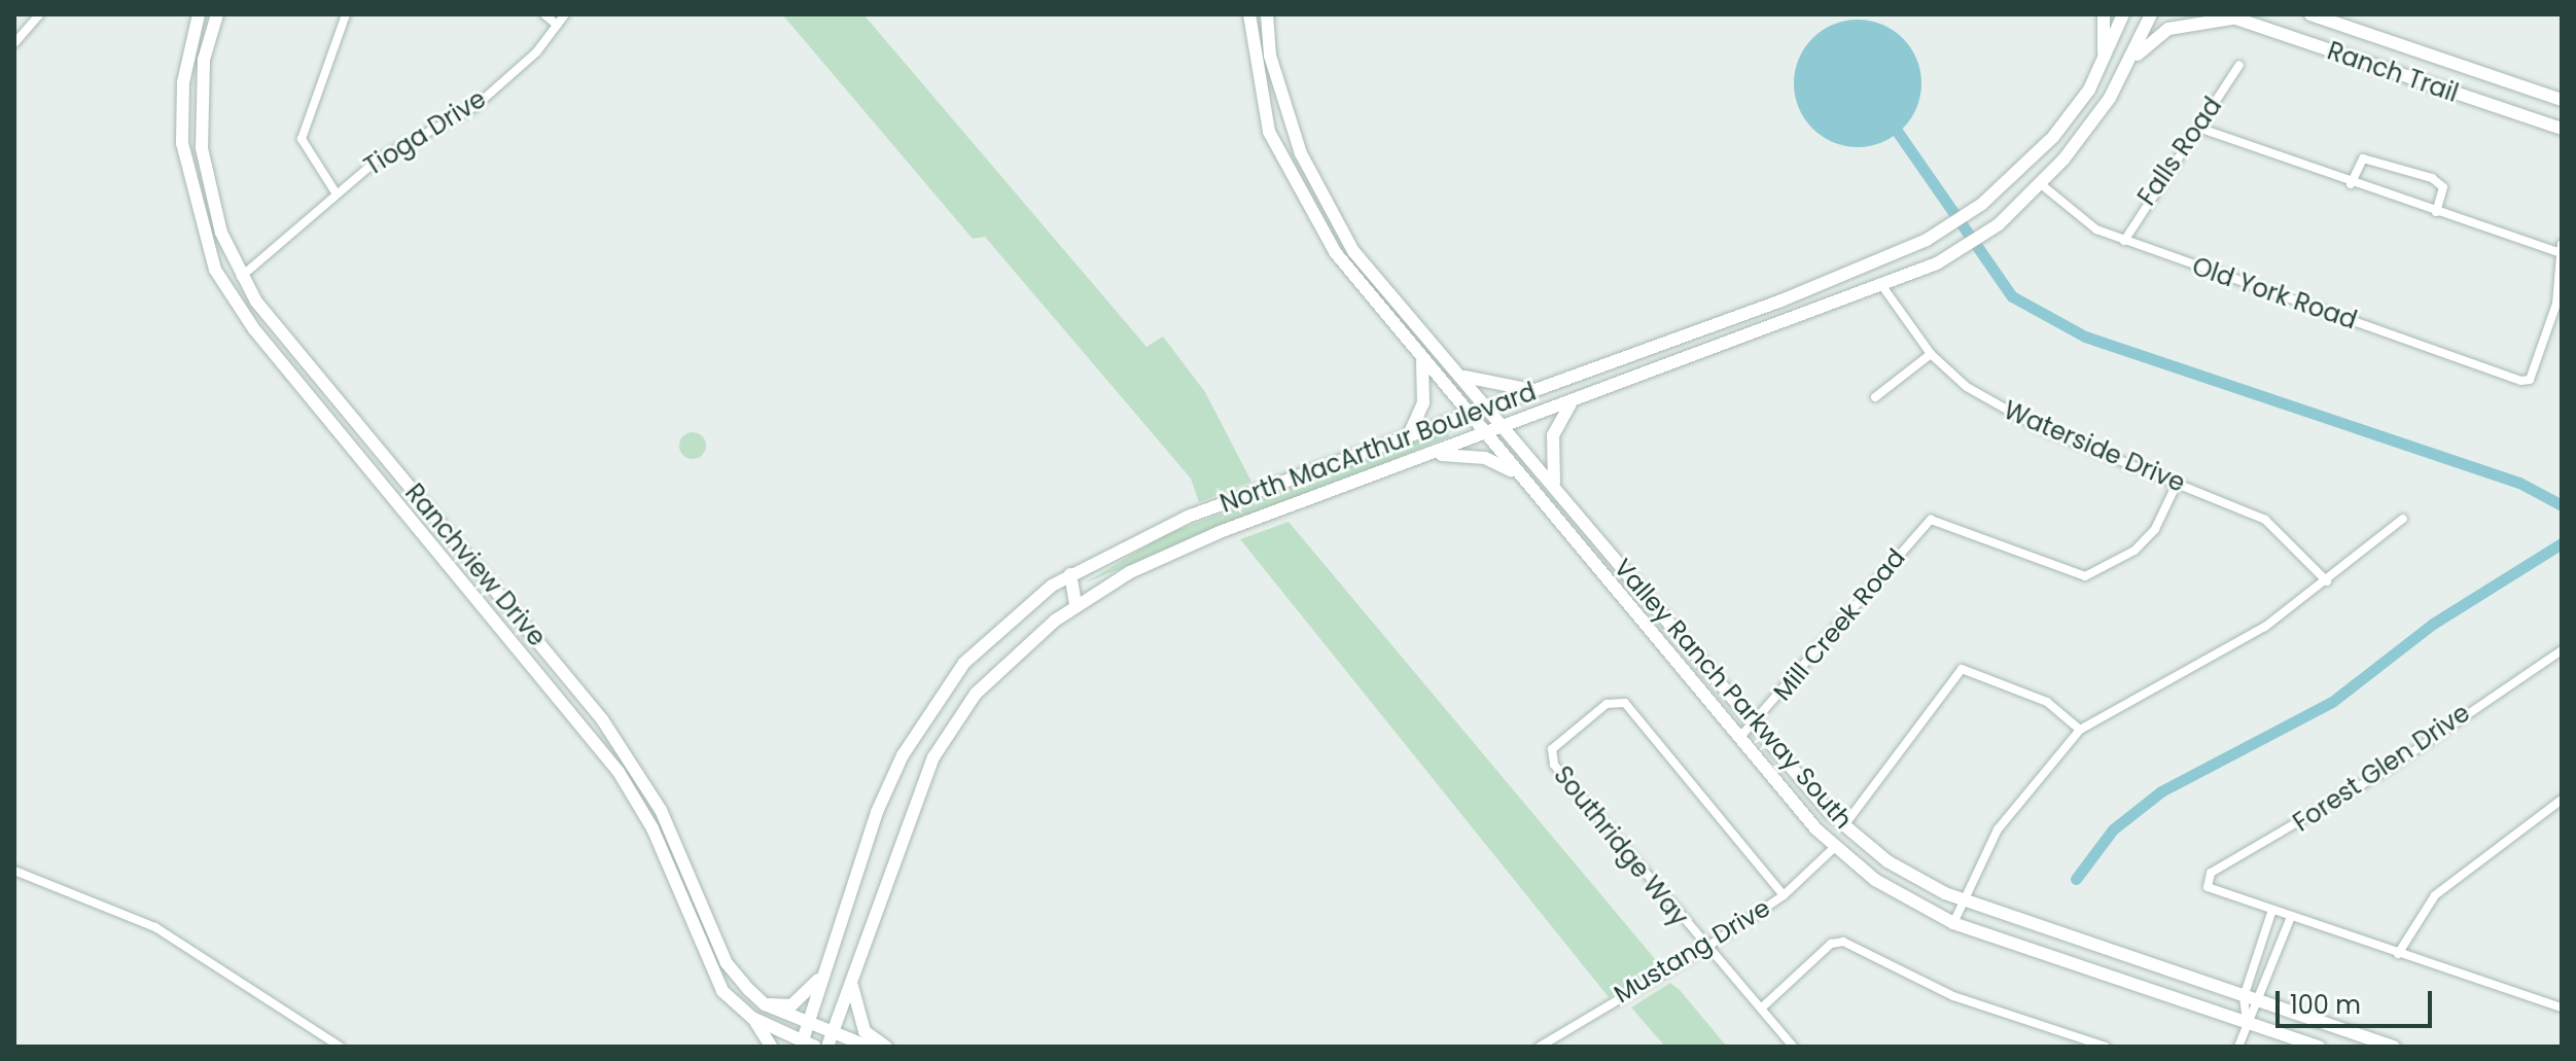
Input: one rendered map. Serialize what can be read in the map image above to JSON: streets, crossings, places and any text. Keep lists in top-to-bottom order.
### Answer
{
  "streets": {
    "main road": [
      "Ranch Trail",
      "North MacArthur Boulevard",
      "Ranchview Drive",
      "Valley Ranch Parkway South"
    ],
    "street": [
      "Tioga Drive",
      "Falls Road",
      "Old York Road",
      "Waterside Drive",
      "Mill Creek Road",
      "Forest Glen Drive",
      "Southridge Way",
      "Mustang Drive"
    ]
  },
  "crossings": [
    ["Tioga Drive", "Ranchview Drive"],
    ["Falls Road", "Old York Road"],
    ["Old York Road", "North MacArthur Boulevard"],
    ["Waterside Drive", "North MacArthur Boulevard"],
    ["Waterside Drive", "Mill Creek Road"],
    ["North MacArthur Boulevard", "Ranchview Drive"],
    ["North MacArthur Boulevard", "Valley Ranch Parkway South"],
    ["Mill Creek Road", "Valley Ranch Parkway South"],
    ["Valley Ranch Parkway South", "Mustang Drive"],
    ["Southridge Way", "Mustang Drive"]
  ],
  "scale_bar": "100 m"
}
